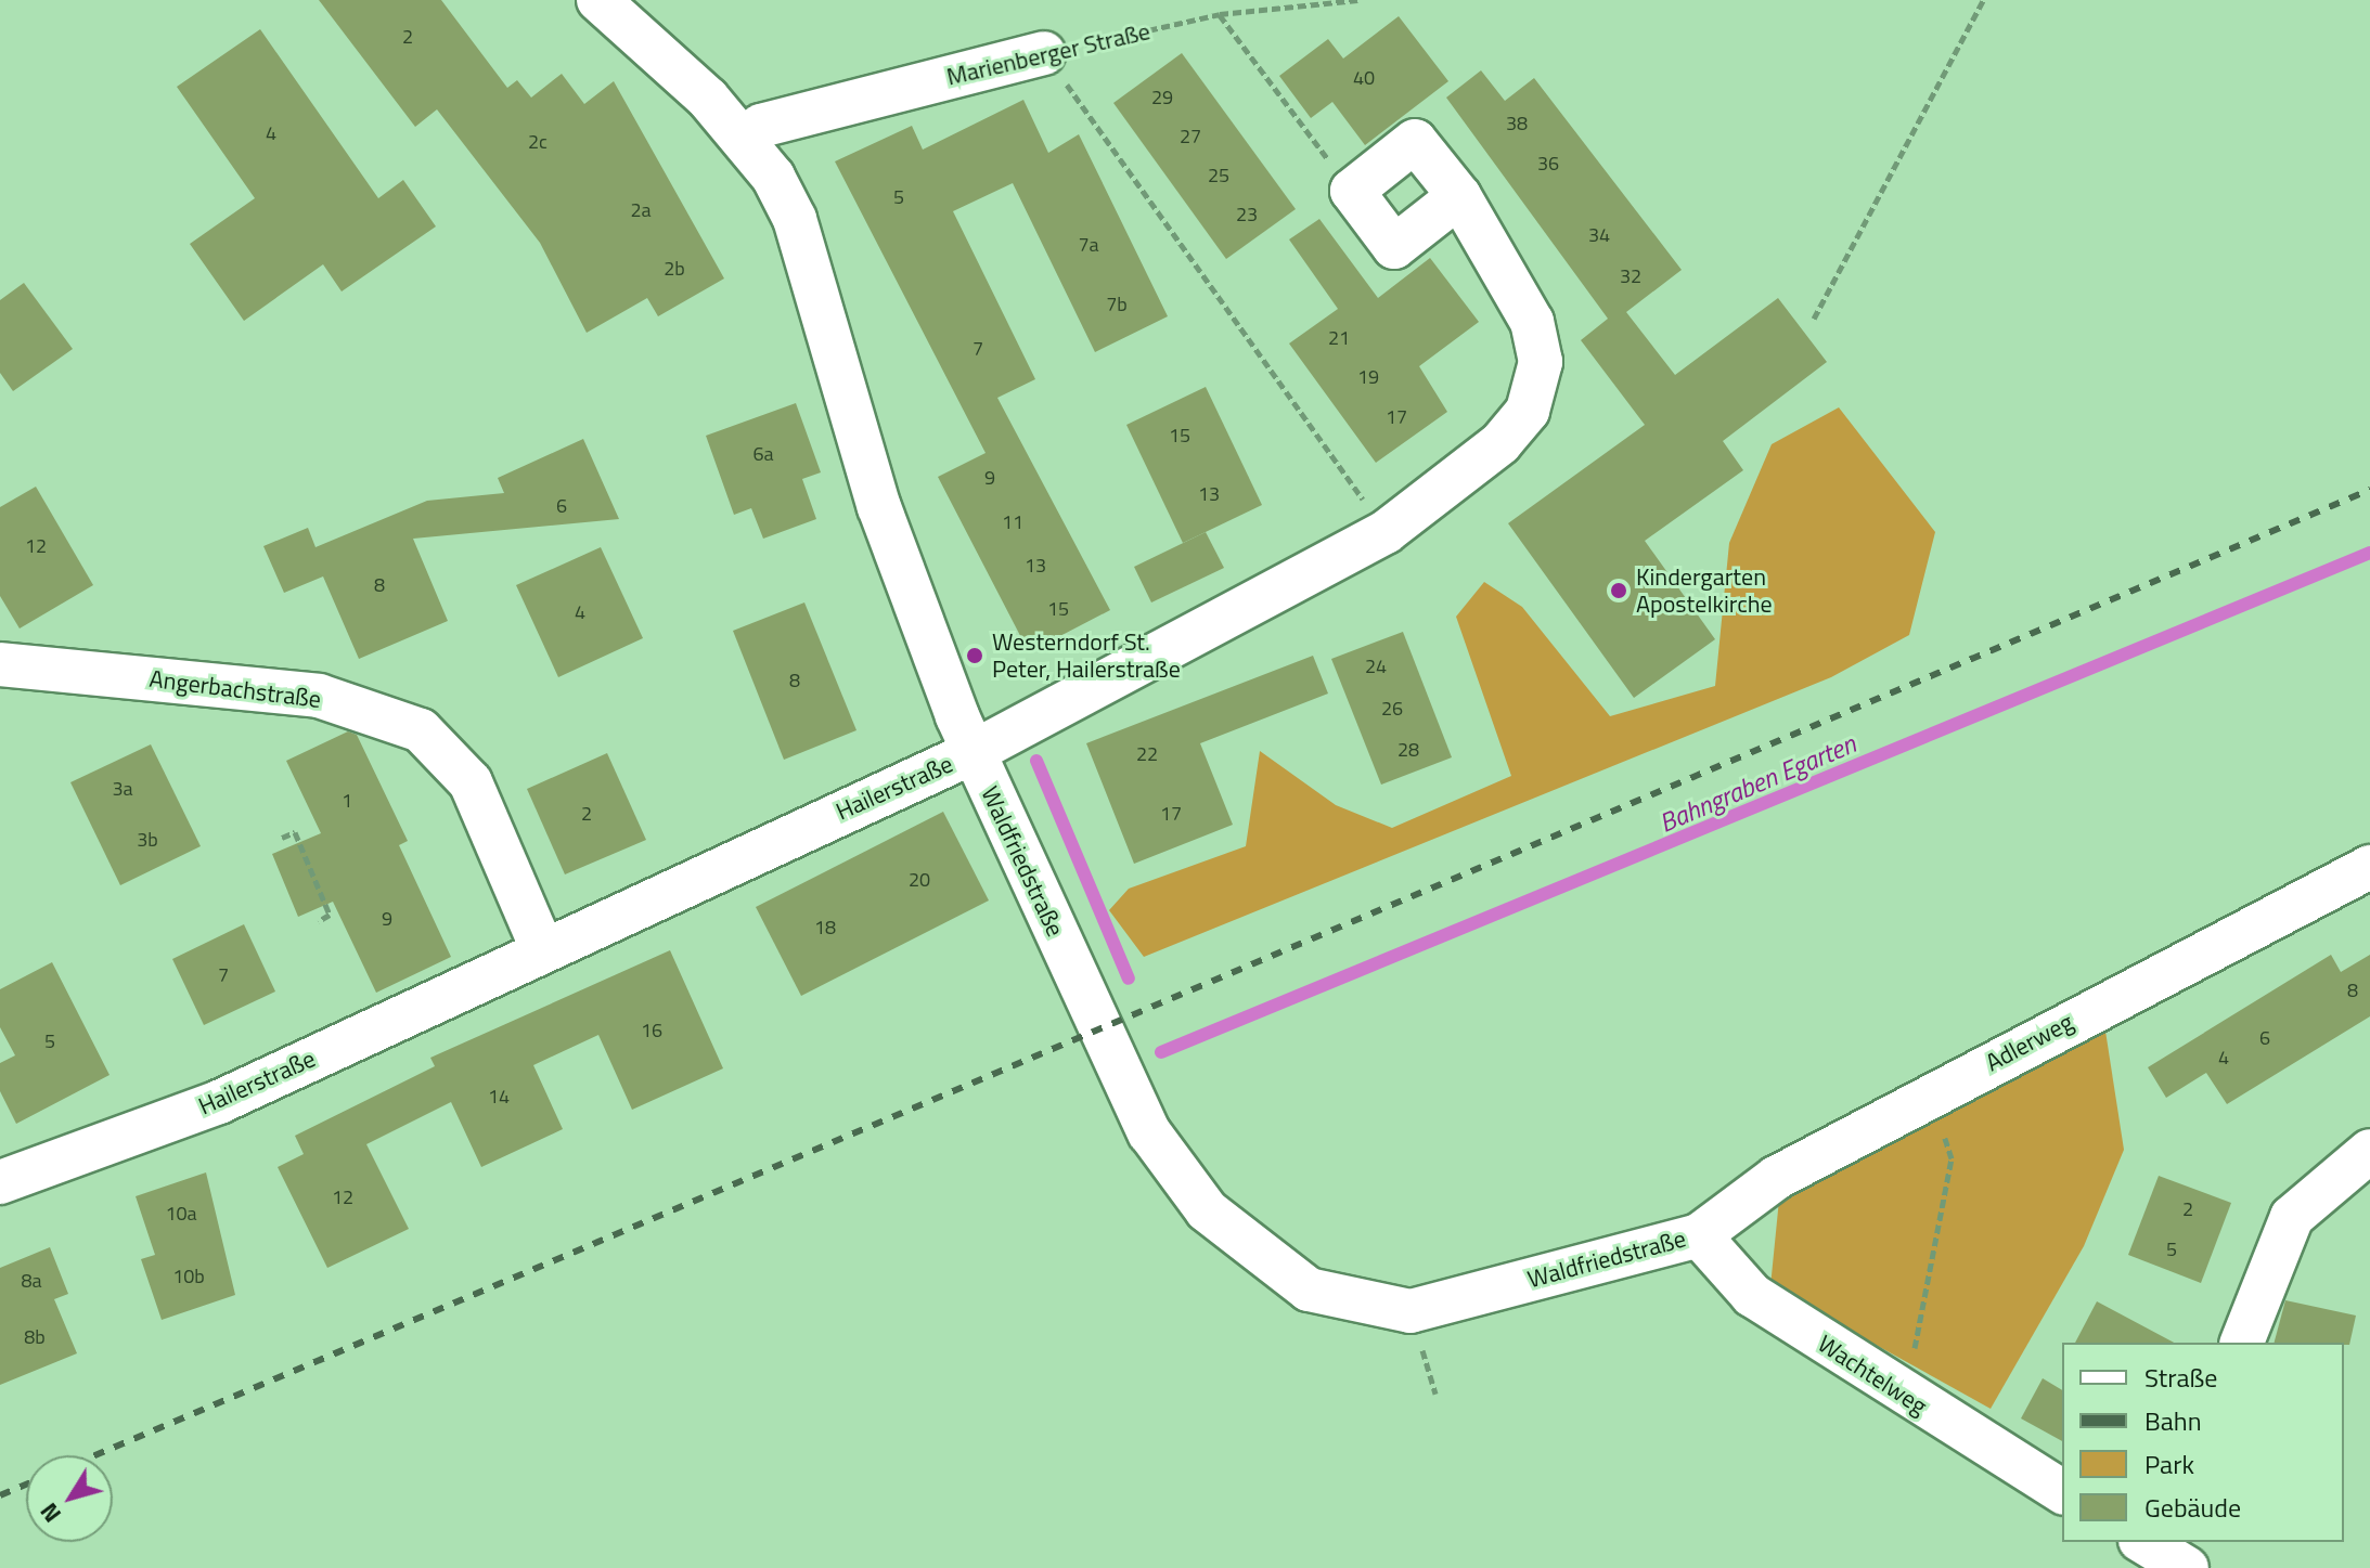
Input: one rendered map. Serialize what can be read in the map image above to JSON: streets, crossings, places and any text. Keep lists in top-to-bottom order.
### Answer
{
  "streets": {
    "street": [
      "Marienberger Straße",
      "Angerbachstraße",
      "Hailerstraße",
      "Waldfriedstraße",
      "Adlerweg",
      "Wachtelweg"
    ]
  },
  "crossings": [
    ["Marienberger Straße", "Waldfriedstraße"],
    ["Angerbachstraße", "Hailerstraße"],
    ["Hailerstraße", "Waldfriedstraße"],
    ["Waldfriedstraße", "Adlerweg"],
    ["Waldfriedstraße", "Wachtelweg"],
    ["Adlerweg", "Wachtelweg"]
  ],
  "water": ["Bahngraben Egarten"],
  "places": ["Kindergarten Apostelkirche", "Westerndorf St. Peter, Hailerstraße"],
  "house_numbers": [
    "2",
    "40",
    "29",
    "38",
    "4",
    "27",
    "2c",
    "36",
    "25",
    "5",
    "2a",
    "23",
    "34",
    "7a",
    "2b",
    "32",
    "7b",
    "21",
    "7",
    "19",
    "17",
    "15",
    "6a",
    "9",
    "13",
    "6",
    "11",
    "12",
    "13",
    "8",
    "15",
    "4",
    "24",
    "8",
    "26",
    "28",
    "22",
    "3a",
    "1",
    "2",
    "17",
    "3b",
    "20",
    "9",
    "18",
    "7",
    "8",
    "16",
    "6",
    "5",
    "4",
    "14",
    "12",
    "2",
    "10a",
    "5",
    "10b",
    "8a",
    "8b"
  ],
  "legend": [
    "Straße",
    "Bahn",
    "Park",
    "Gebäude"
  ],
  "north": "bottom left"
}
